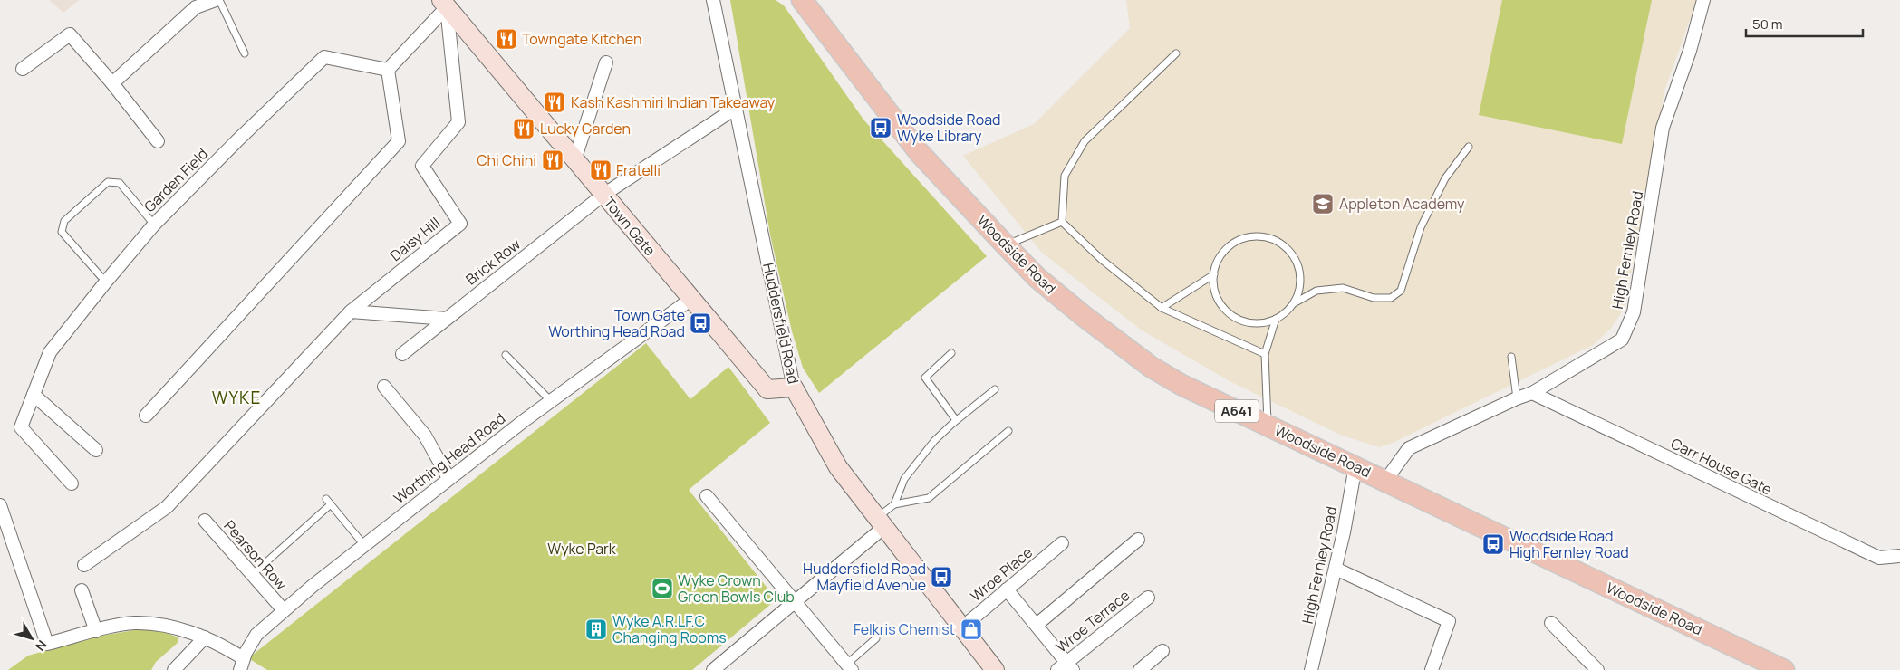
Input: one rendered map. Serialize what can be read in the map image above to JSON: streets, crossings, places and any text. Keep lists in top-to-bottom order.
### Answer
{
  "streets": {
    "main road": [
      "Town Gate",
      "Woodside Road",
      "Huddersfield Road",
      "A641"
    ],
    "street": [
      "Garden Field",
      "Daisy Hill",
      "High Fernley Road",
      "Brick Row",
      "Worthing Head Road",
      "Carr House Gate",
      "Pearson Row",
      "Wroe Place",
      "Wroe Terrace"
    ]
  },
  "crossings": [
    ["Town Gate", "Daisy Hill"],
    ["Town Gate", "Brick Row"],
    ["Town Gate", "Huddersfield Road"],
    ["Town Gate", "Worthing Head Road"],
    ["High Fernley Road", "Woodside Road"],
    ["High Fernley Road", "Carr House Gate"],
    ["Brick Row", "Huddersfield Road"],
    ["Huddersfield Road", "Wroe Place"],
    ["Worthing Head Road", "Pearson Row"]
  ],
  "districts": ["WYKE"],
  "parks": ["Wyke Park"],
  "places": {
    "restaurant": [
      "Towngate Kitchen",
      "Kash Kashmiri Indian Takeaway",
      "Lucky Garden",
      "Chi Chini",
      "Fratelli"
    ],
    "bus stop": [
      "Woodside Road Wyke Library",
      "Town Gate Worthing Head Road",
      "Woodside Road High Fernley Road",
      "Huddersfield Road Mayfield Avenue"
    ],
    "school or university": ["Appleton Academy"],
    "sports": ["Wyke Crown Green Bowls Club"],
    "building": ["Wyke A.R.LF.C Changing Rooms"],
    "shop": ["Felkris Chemist"]
  },
  "scale_bar": "50 m",
  "north": "bottom right"
}
